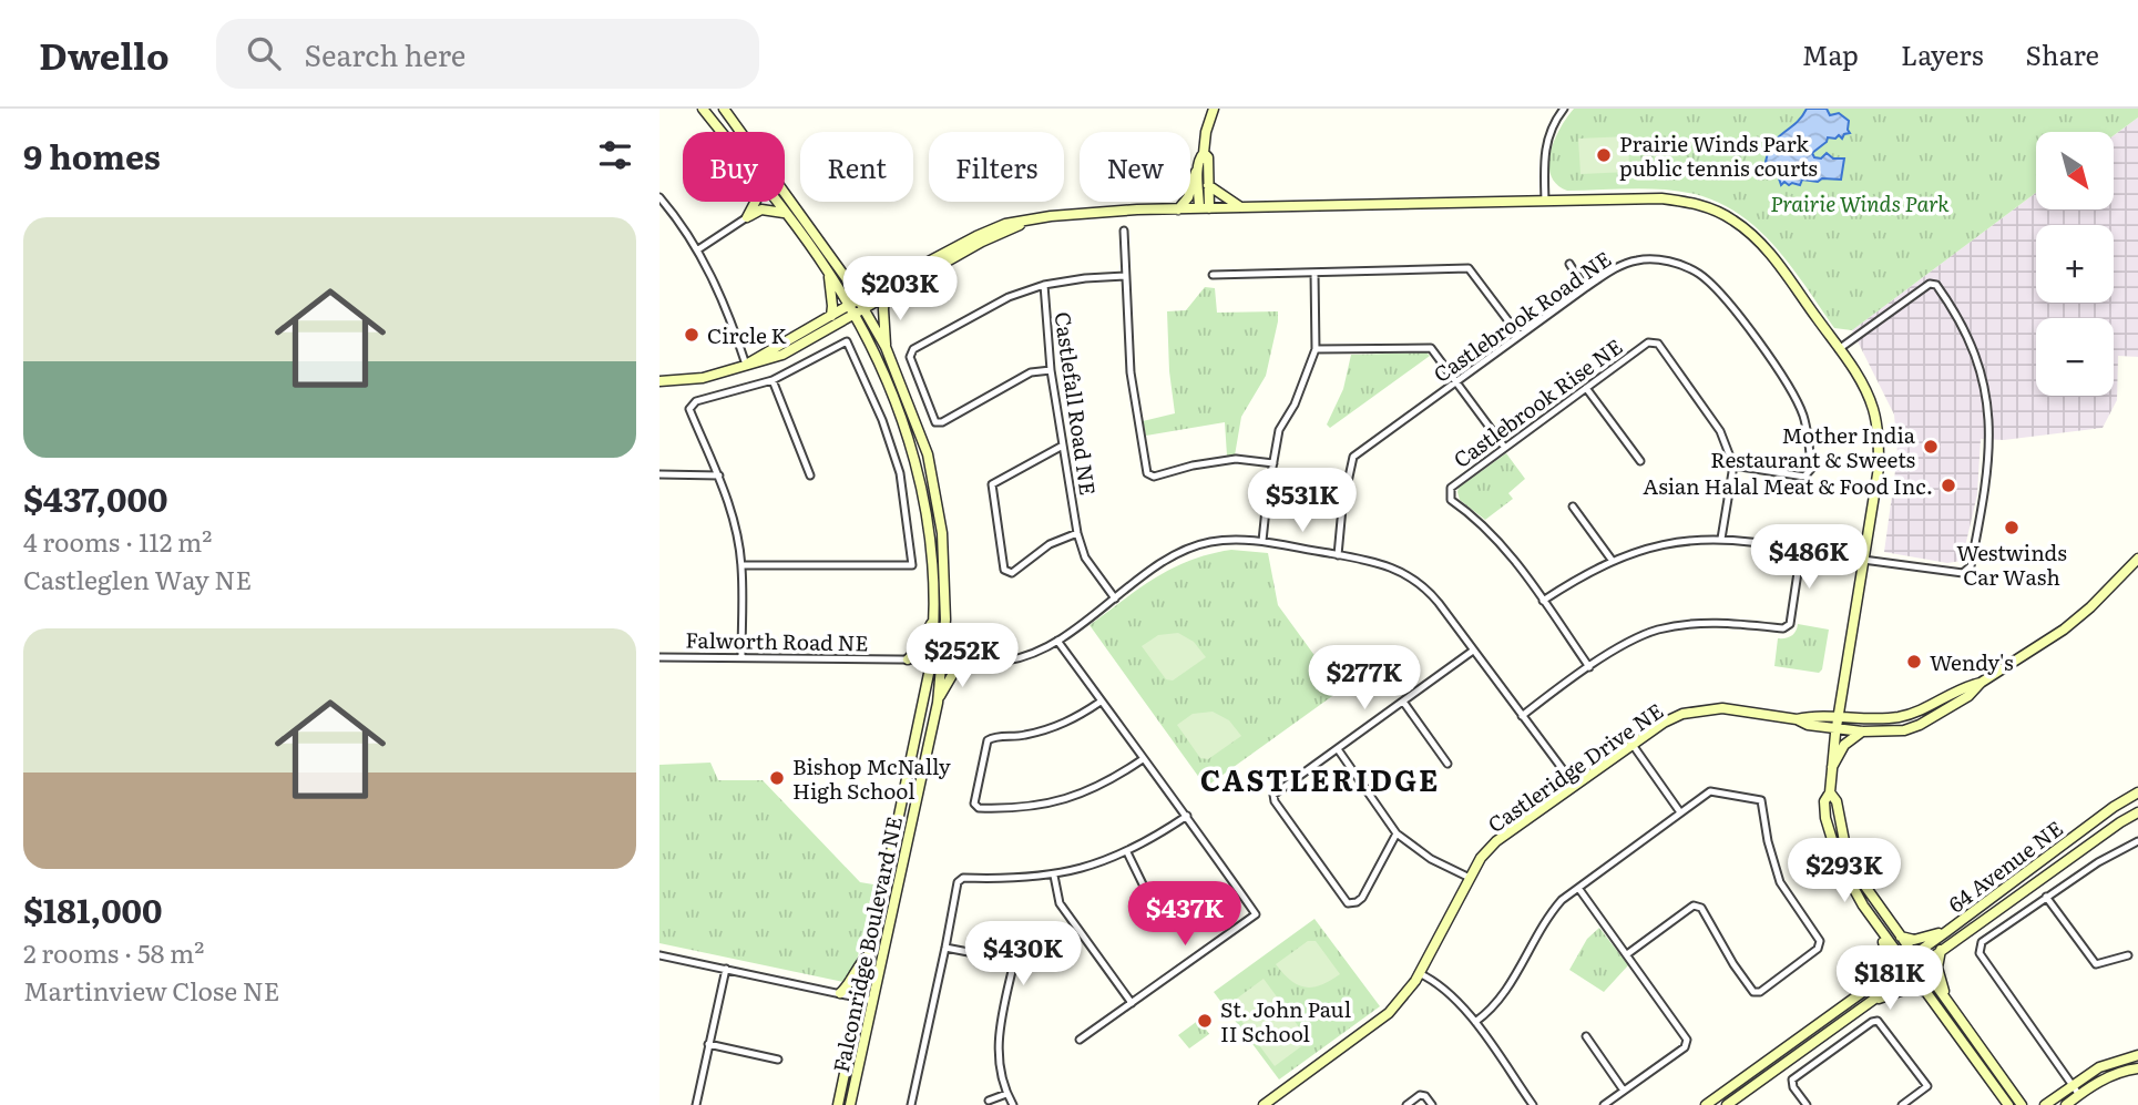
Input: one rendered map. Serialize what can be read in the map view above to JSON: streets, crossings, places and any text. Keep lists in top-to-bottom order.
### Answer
{
  "streets": {
    "street": [
      "Castlebrook Road NE",
      "Castlebrook Rise NE",
      "Castlefall Road NE",
      "Falworth Road NE",
      "Castleridge Drive NE",
      "64 Avenue NE",
      "Falconridge Boulevard NE"
    ]
  },
  "crossings": [
    ["Castlebrook Road NE", "Castlebrook Rise NE"],
    ["Castlebrook Road NE", "Falworth Road NE"],
    ["Castlefall Road NE", "Falworth Road NE"],
    ["Falworth Road NE", "Castleridge Drive NE"],
    ["Falworth Road NE", "Falconridge Boulevard NE"]
  ],
  "districts": ["CASTLERIDGE"],
  "parks": ["Prairie Winds Park"],
  "places": [
    "Prairie Winds Park public tennis courts",
    "Circle K",
    "Mother India Restaurant & Sweets",
    "Asian Halal Meat & Food Inc.",
    "Westwinds Car Wash",
    "Wendy's",
    "Bishop McNally High School",
    "St. John Paul II School"
  ],
  "north": "bottom right",
  "page": {
    "header": "Dwello",
    "search": "Search here",
    "nav": ["Map", "Layers", "Share"],
    "heading": "9 homes",
    "map_buttons": ["+", "−"],
    "chip": [
      "Buy",
      "Rent",
      "Filters",
      "New"
    ],
    "list": [
      {
        "name": "$437,000",
        "note": "4 rooms · 112 m² · Castleglen Way NE"
      },
      {
        "name": "$181,000",
        "note": "2 rooms · 58 m² · Martinview Close NE"
      }
    ],
    "price": [
      "$203K",
      "$531K",
      "$486K",
      "$252K",
      "$277K",
      "$293K",
      "$437K",
      "$430K",
      "$181K"
    ]
  }
}
